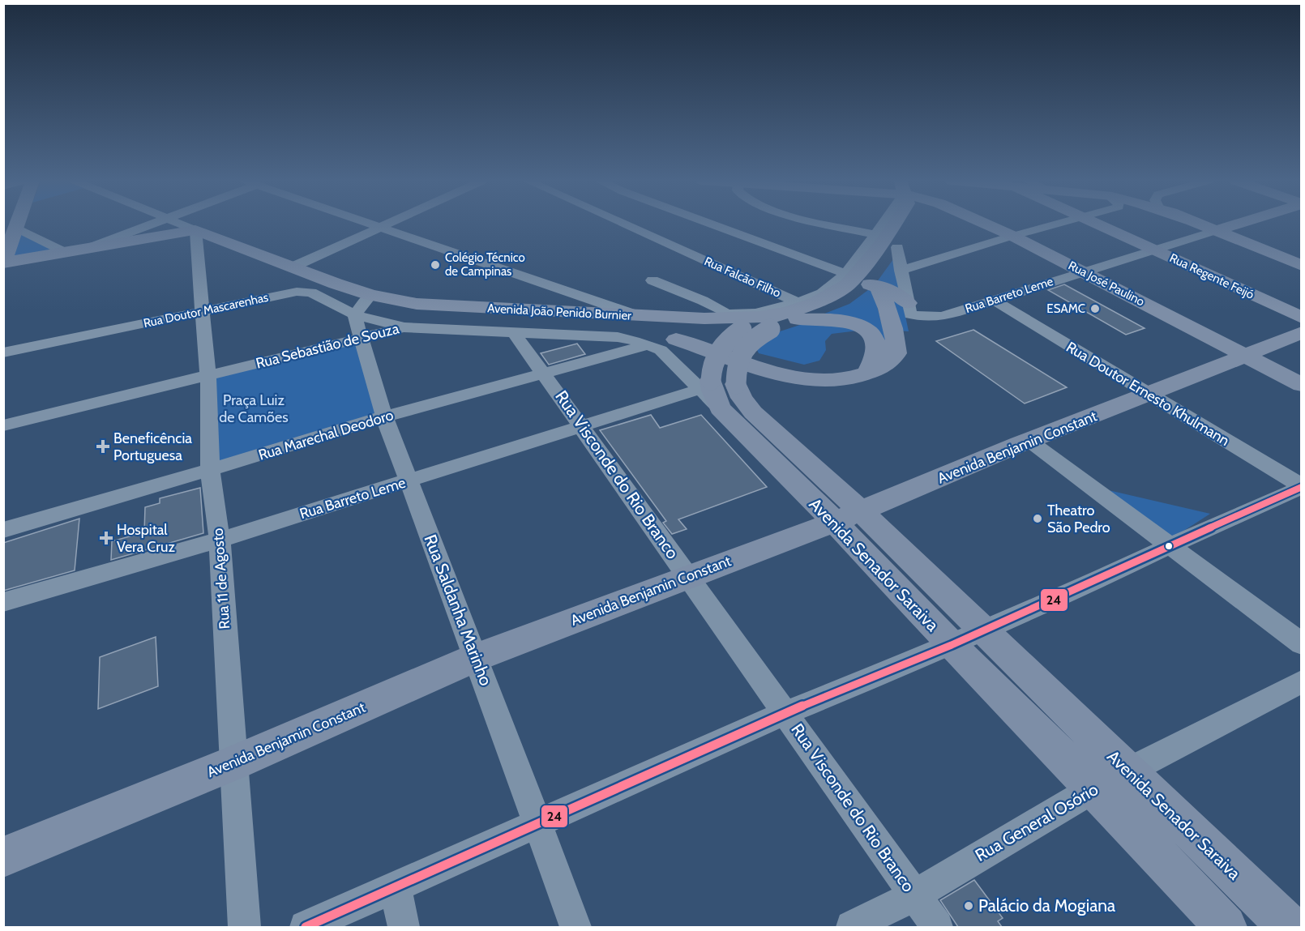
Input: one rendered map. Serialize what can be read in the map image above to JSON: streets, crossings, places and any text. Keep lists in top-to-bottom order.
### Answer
{
  "streets": {
    "main road": [
      "Rua Regente Feijó",
      "Rua José Paulino",
      "Rua Barreto Leme",
      "Avenida João Penido Burnier",
      "Avenida Benjamin Constant",
      "Avenida Senador Saraiva"
    ],
    "street": [
      "Rua Falcão Filho",
      "Rua Doutor Mascarenhas",
      "Rua Sebastião de Souza",
      "Rua Doutor Ernesto Khulmann",
      "Rua Marechal Deodoro",
      "Rua Visconde do Rio Branco",
      "Rua 11 de Agosto",
      "Rua Saldanha Marinho",
      "Rua General Osório"
    ]
  },
  "crossings": [
    ["Rua Regente Feijó", "Rua Barreto Leme"],
    ["Rua Falcão Filho", "Avenida João Penido Burnier"],
    ["Rua José Paulino", "Rua Barreto Leme"],
    ["Rua José Paulino", "Avenida Benjamin Constant"],
    ["Rua Barreto Leme", "Rua Sebastião de Souza"],
    ["Rua Barreto Leme", "Rua Doutor Ernesto Khulmann"],
    ["Rua Barreto Leme", "Rua Visconde do Rio Branco"],
    ["Rua Barreto Leme", "Avenida Senador Saraiva"],
    ["Rua Barreto Leme", "Rua 11 de Agosto"],
    ["Rua Barreto Leme", "Rua Saldanha Marinho"],
    ["Rua Doutor Mascarenhas", "Rua Sebastião de Souza"],
    ["Rua Doutor Mascarenhas", "Rua 11 de Agosto"],
    ["Rua Doutor Mascarenhas", "Rua Saldanha Marinho"],
    ["Rua Sebastião de Souza", "Rua Marechal Deodoro"],
    ["Rua Sebastião de Souza", "Rua Visconde do Rio Branco"],
    ["Rua Sebastião de Souza", "Avenida Senador Saraiva"],
    ["Rua Sebastião de Souza", "Rua 11 de Agosto"],
    ["Rua Sebastião de Souza", "Rua Saldanha Marinho"],
    ["Rua Doutor Ernesto Khulmann", "Avenida Benjamin Constant"],
    ["Rua Marechal Deodoro", "Rua Visconde do Rio Branco"],
    ["Rua Marechal Deodoro", "Rua 11 de Agosto"],
    ["Rua Marechal Deodoro", "Rua Saldanha Marinho"],
    ["Avenida Benjamin Constant", "Rua Visconde do Rio Branco"],
    ["Avenida Benjamin Constant", "Avenida Senador Saraiva"],
    ["Avenida Benjamin Constant", "Rua 11 de Agosto"],
    ["Avenida Benjamin Constant", "Rua Saldanha Marinho"],
    ["Rua Visconde do Rio Branco", "Rua General Osório"],
    ["Avenida Senador Saraiva", "Rua General Osório"]
  ],
  "parks": ["Praça Luiz de Camões"],
  "places": {
    "other": [
      "Colégio Técnico de Campinas",
      "ESAMC",
      "Theatro São Pedro",
      "Palácio da Mogiana"
    ],
    "health": ["Beneficência Portuguesa", "Hospital Vera Cruz"]
  },
  "lines": ["transit line 24"]
}
